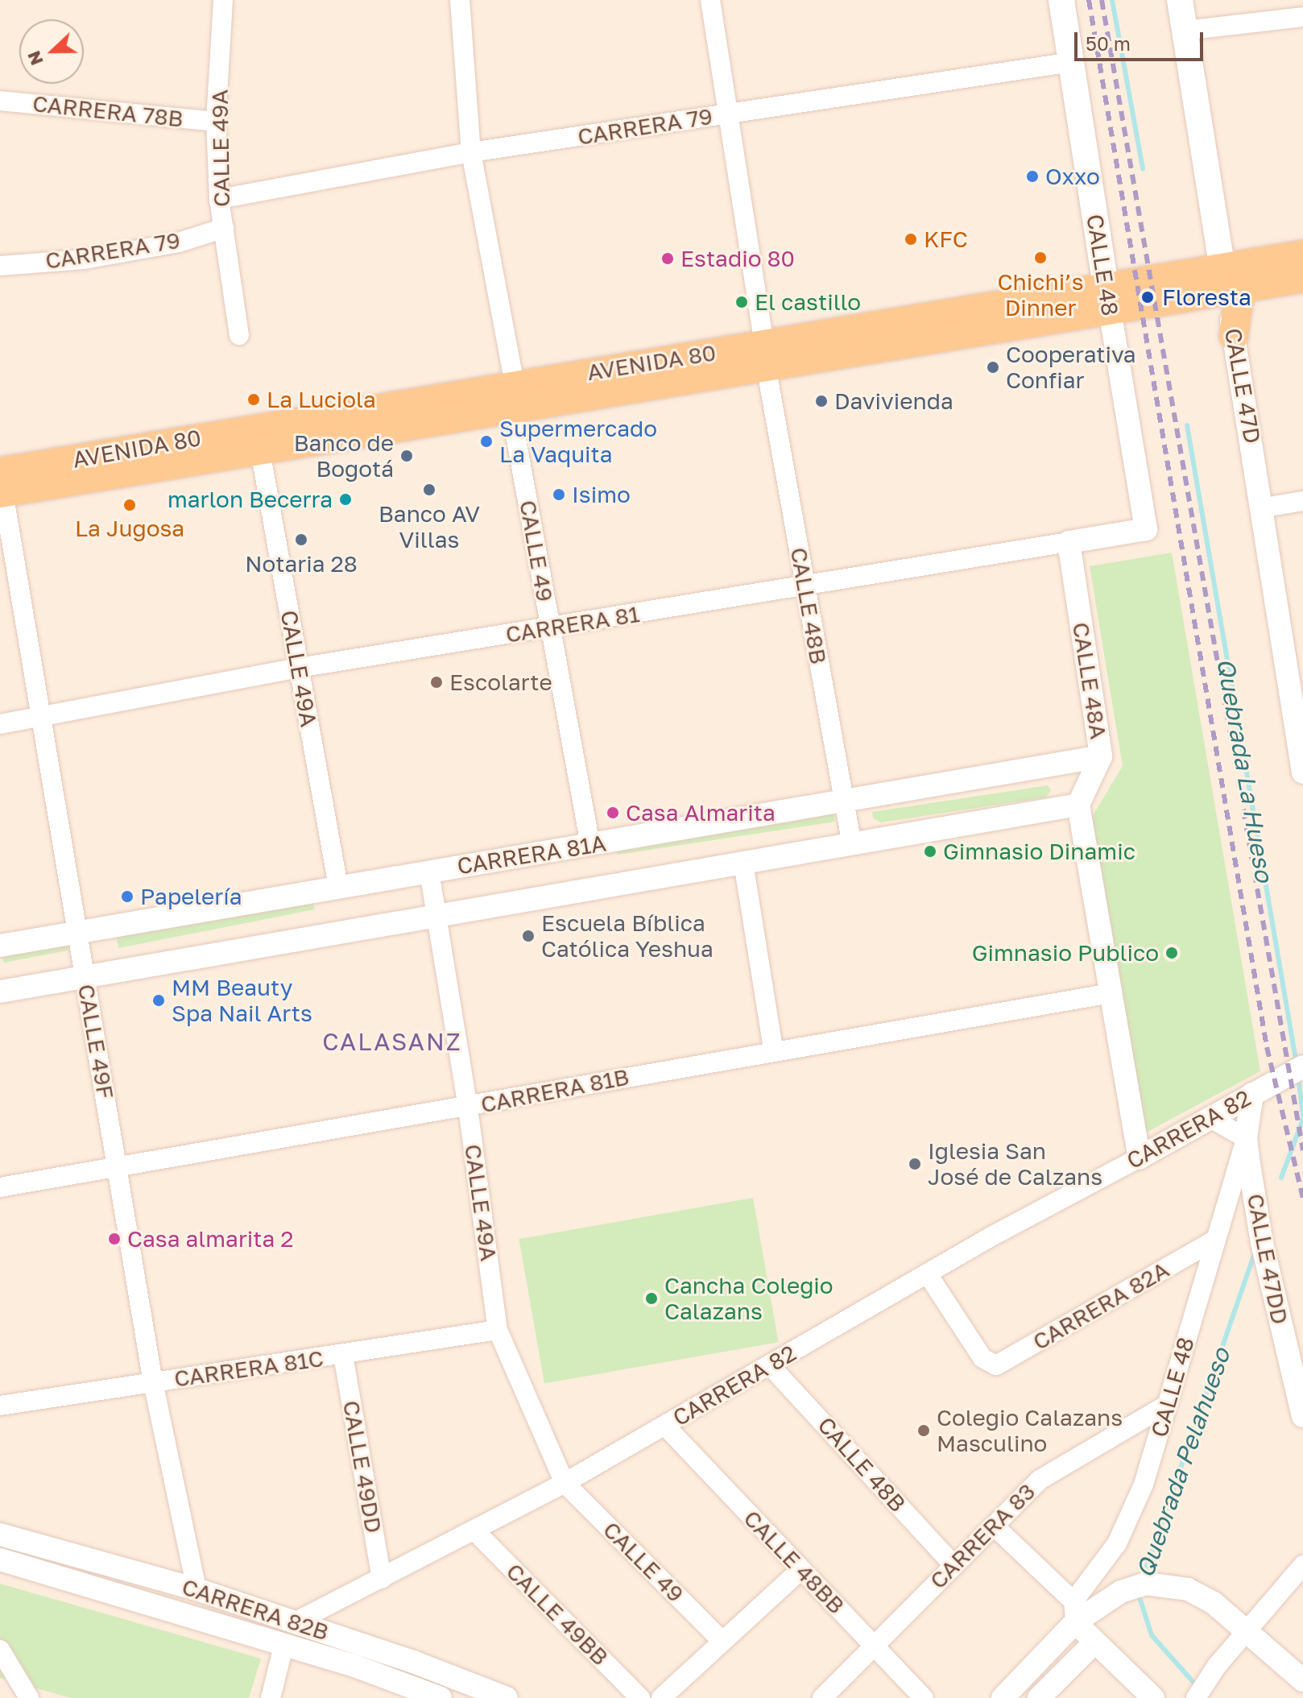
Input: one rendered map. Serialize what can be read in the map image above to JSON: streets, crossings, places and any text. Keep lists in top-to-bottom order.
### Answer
{
  "streets": {
    "main road": ["CALLE 48", "AVENIDA 80"],
    "street": [
      "CARRERA 78B",
      "CARRERA 79",
      "CALLE 49A",
      "CALLE 47D",
      "CALLE 49",
      "CALLE 48B",
      "CARRERA 81",
      "CALLE 48A",
      "CARRERA 81A",
      "CALLE 49F",
      "CARRERA 81B",
      "CARRERA 82",
      "CALLE 47DD",
      "CARRERA 82A",
      "CARRERA 81C",
      "CALLE 49DD",
      "CARRERA 83",
      "CALLE 48BB",
      "CARRERA 82B",
      "CALLE 49BB"
    ]
  },
  "crossings": [
    ["CARRERA 78B", "CALLE 49A"],
    ["CARRERA 79", "CALLE 49A"],
    ["CARRERA 79", "CALLE 48"],
    ["CARRERA 79", "CALLE 49"],
    ["CARRERA 79", "CALLE 48B"],
    ["CALLE 49A", "AVENIDA 80"],
    ["CALLE 49A", "CALLE 49"],
    ["CALLE 49A", "CARRERA 81"],
    ["CALLE 49A", "CARRERA 81A"],
    ["CALLE 49A", "CARRERA 81B"],
    ["CALLE 49A", "CARRERA 82"],
    ["CALLE 49A", "CARRERA 81C"],
    ["CALLE 48", "AVENIDA 80"],
    ["CALLE 48", "CARRERA 81"],
    ["CALLE 48", "CALLE 47DD"],
    ["CALLE 48", "CARRERA 82A"],
    ["CALLE 48", "CARRERA 83"],
    ["AVENIDA 80", "CALLE 49"],
    ["AVENIDA 80", "CALLE 48B"],
    ["AVENIDA 80", "CALLE 49F"],
    ["CALLE 49", "CARRERA 81"],
    ["CALLE 49", "CARRERA 81A"],
    ["CALLE 49", "CARRERA 82"],
    ["CALLE 48B", "CARRERA 81"],
    ["CALLE 48B", "CARRERA 81A"],
    ["CALLE 48B", "CARRERA 82"],
    ["CALLE 48B", "CARRERA 83"],
    ["CARRERA 81", "CALLE 48A"],
    ["CARRERA 81", "CALLE 49F"],
    ["CALLE 48A", "CARRERA 81A"],
    ["CARRERA 81A", "CALLE 49F"],
    ["CALLE 49F", "CARRERA 81B"],
    ["CALLE 49F", "CARRERA 81C"],
    ["CALLE 49F", "CARRERA 82B"],
    ["CARRERA 82", "CALLE 47DD"],
    ["CARRERA 82", "CARRERA 82A"],
    ["CARRERA 82", "CALLE 49DD"],
    ["CARRERA 82", "CALLE 48BB"],
    ["CARRERA 82", "CARRERA 82B"],
    ["CARRERA 82", "CALLE 49BB"],
    ["CARRERA 81C", "CALLE 49DD"],
    ["CARRERA 83", "CALLE 48BB"]
  ],
  "districts": ["CALASANZ"],
  "water": ["Quebrada La Hueso", "Quebrada Pelahueso"],
  "places": [
    "Oxxo",
    "KFC",
    "Chichi’s Dinner",
    "Estadio 80",
    "Floresta",
    "El castillo",
    "Cooperativa Confiar",
    "La Luciola",
    "Davivienda",
    "Supermercado La Vaquita",
    "Banco de Bogotá",
    "Banco AV Villas",
    "Isimo",
    "marlon Becerra",
    "La Jugosa",
    "Notaria 28",
    "Escolarte",
    "Casa Almarita",
    "Gimnasio Dinamic",
    "Papelería",
    "Escuela Bíblica Católica Yeshua",
    "Gimnasio Publico",
    "MM Beauty Spa Nail Arts",
    "Iglesia San José de Calzans",
    "Casa almarita 2",
    "Cancha Colegio Calazans",
    "Colegio Calazans Masculino"
  ],
  "scale_bar": "50 m",
  "north": "left"
}
